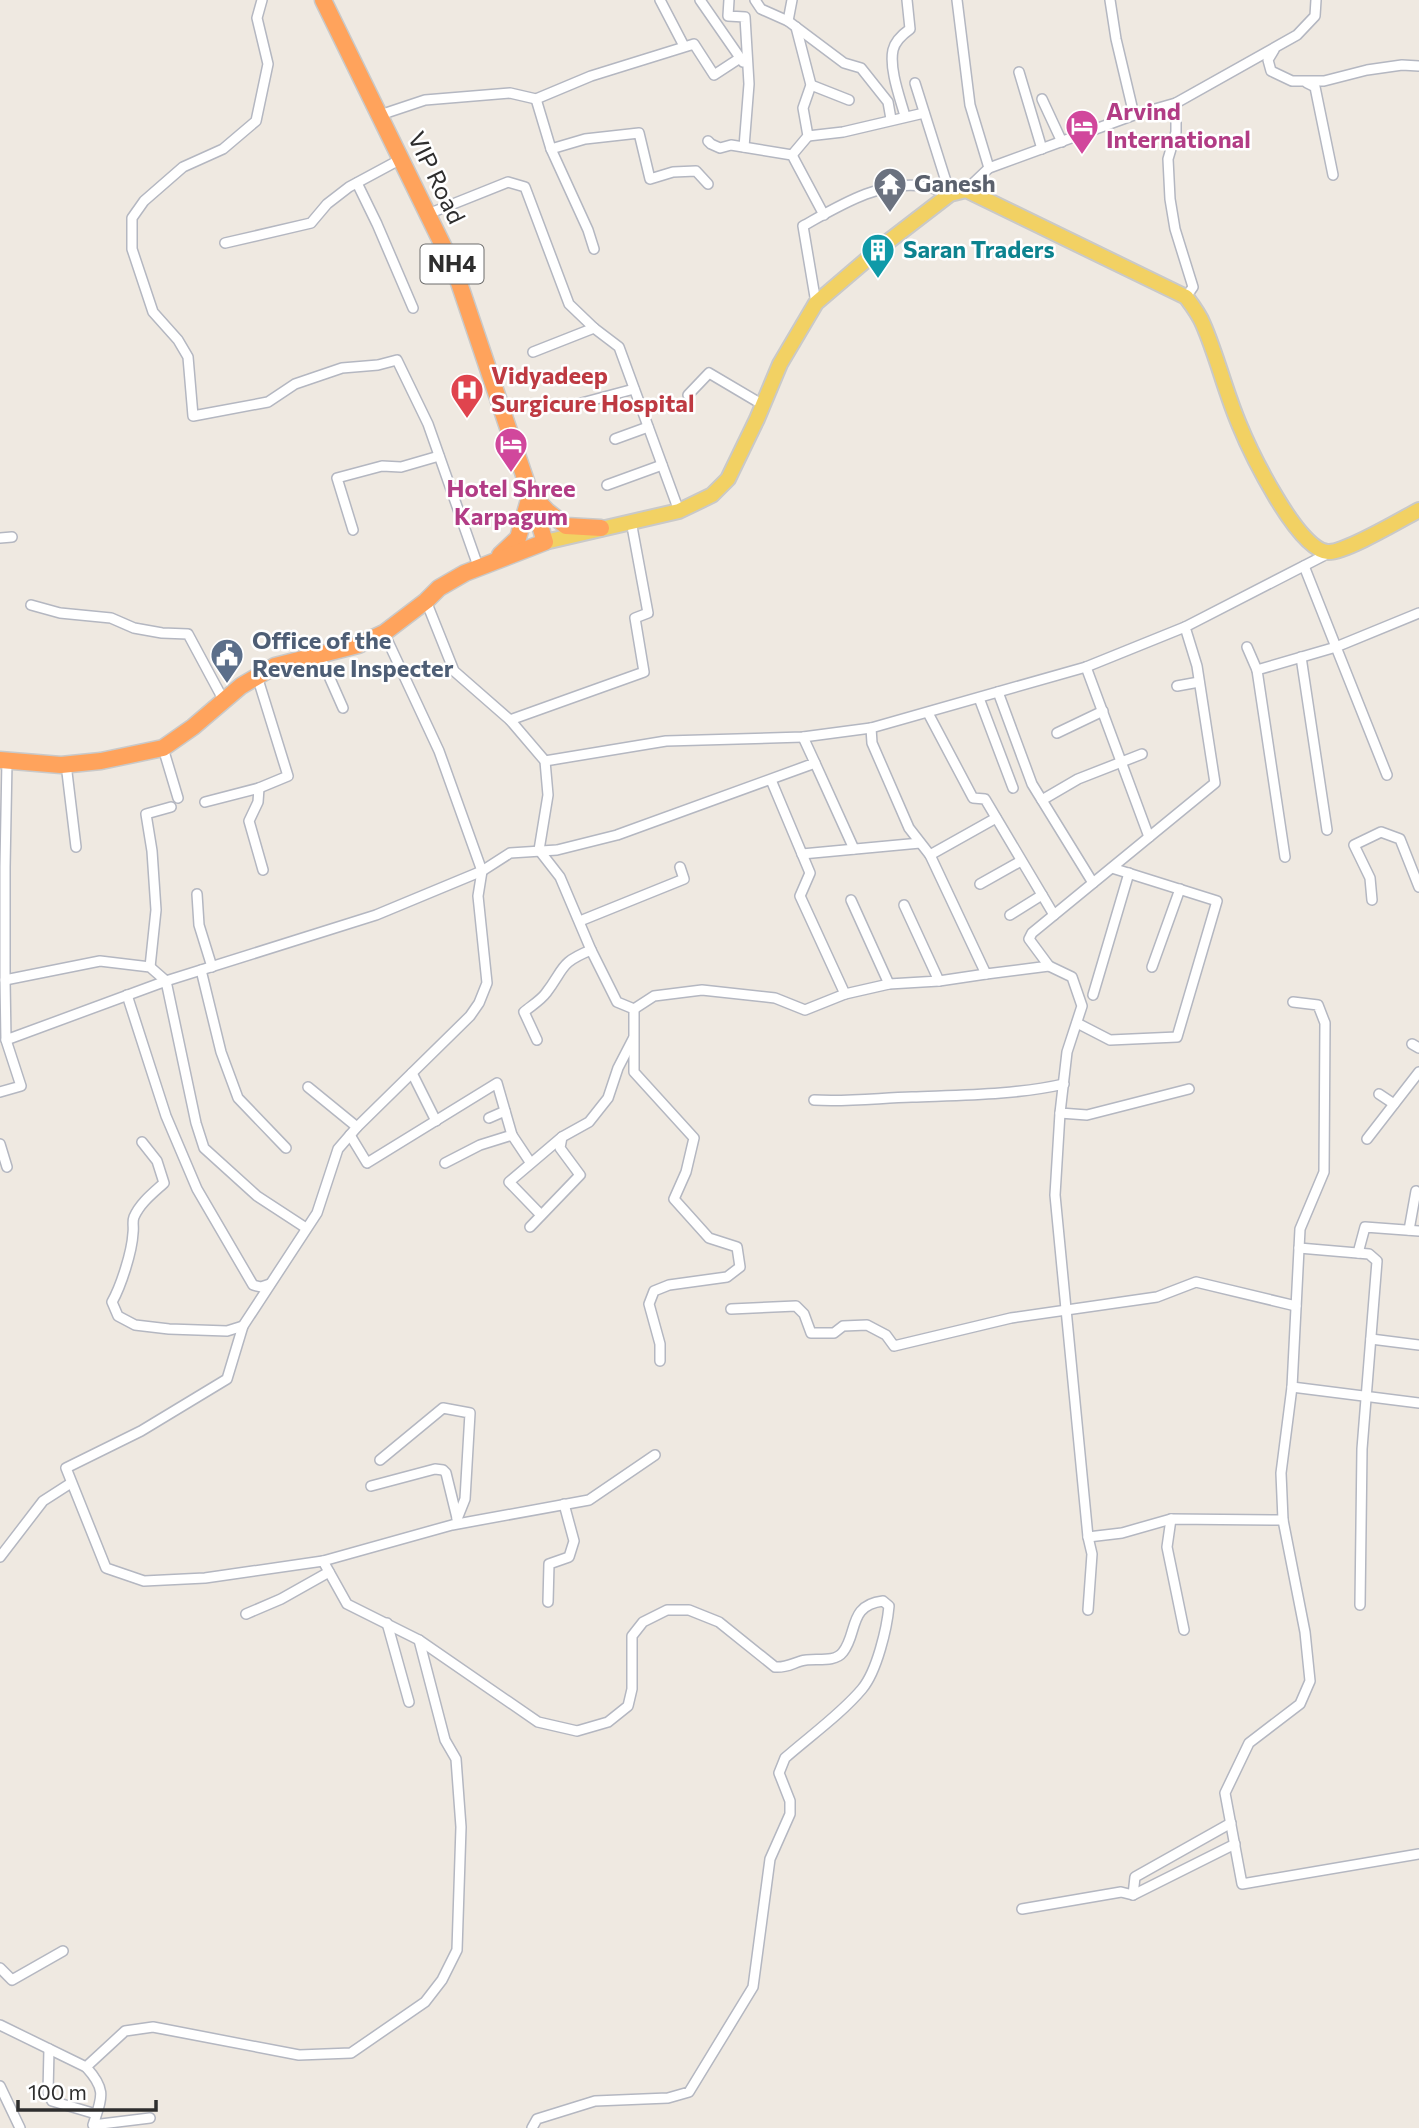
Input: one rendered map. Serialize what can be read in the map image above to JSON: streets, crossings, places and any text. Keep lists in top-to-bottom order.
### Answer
{
  "streets": {
    "highway": ["VIP Road", "NH4"]
  },
  "places": {
    "hotel": ["Arvind International", "Hotel Shree Karpagum"],
    "temple": ["Ganesh"],
    "building": ["Saran Traders"],
    "hospital": ["Vidyadeep Surgicure Hospital"],
    "public building": ["Office of the Revenue Inspecter"]
  },
  "scale_bar": "100 m"
}
